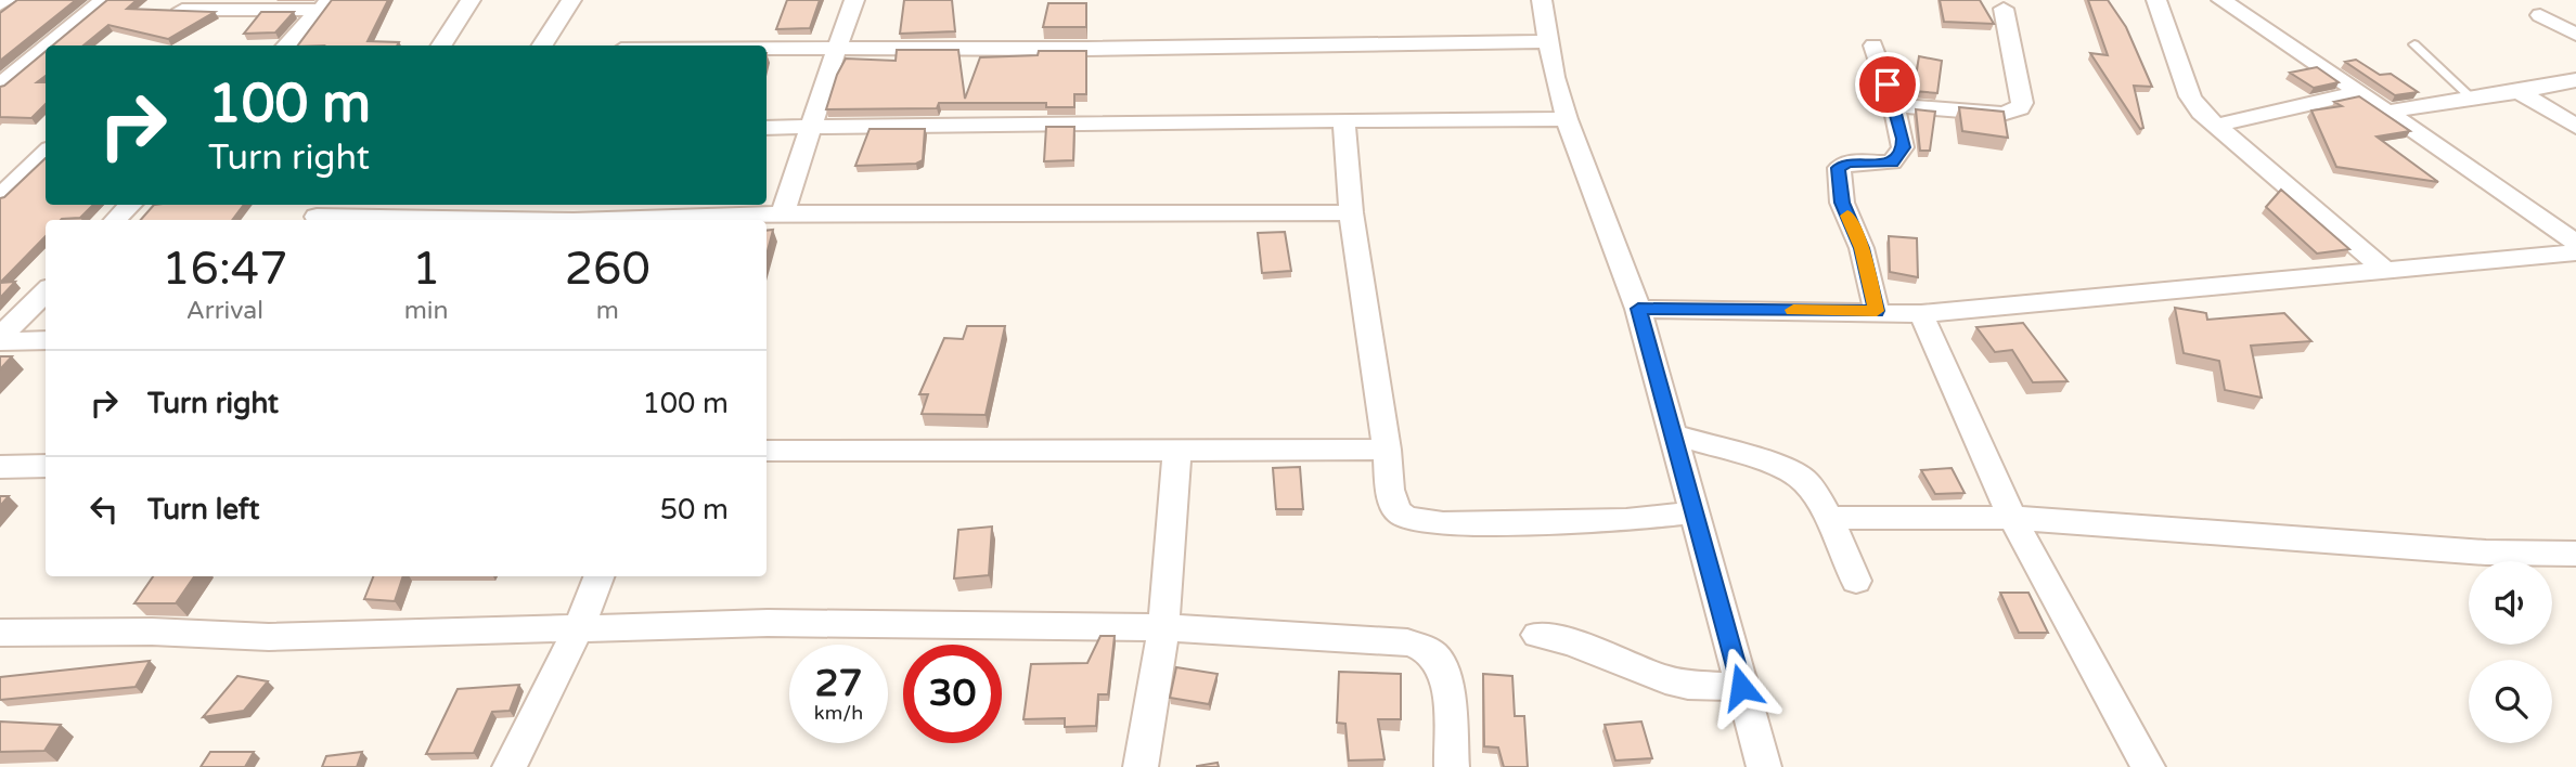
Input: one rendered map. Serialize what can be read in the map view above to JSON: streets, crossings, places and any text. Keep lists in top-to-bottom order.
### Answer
{
  "page": {
    "turn": ["100 m", "Turn right"],
    "eta": [
      "16:47",
      "Arrival",
      "1",
      "min",
      "260",
      "m"
    ],
    "list": [
      {
        "name": "Turn right",
        "value": "100 m"
      },
      {
        "name": "Turn left",
        "value": "50 m"
      }
    ],
    "speed": "27 km/h",
    "limit": "30"
  }
}
